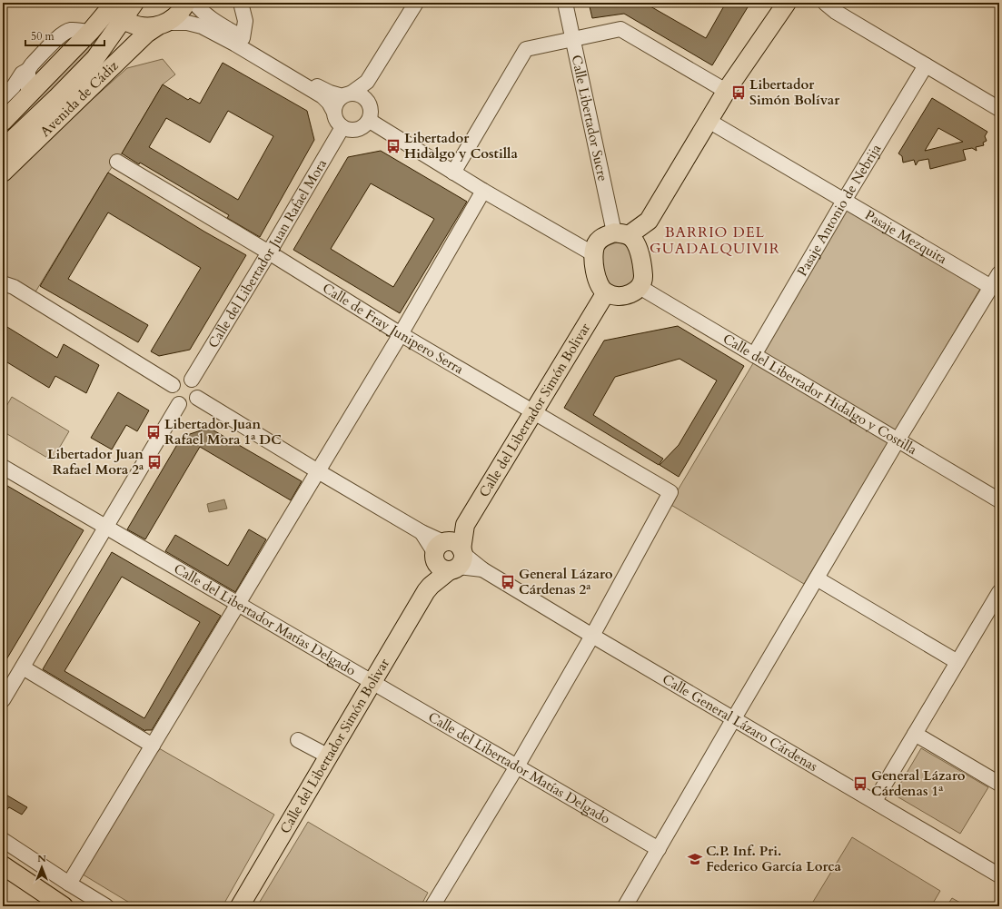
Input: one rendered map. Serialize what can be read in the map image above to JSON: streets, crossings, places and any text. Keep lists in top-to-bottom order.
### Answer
{
  "streets": {
    "main road": ["Avenida de Cádiz", "Calle del Libertador Simón Bolivar"],
    "street": [
      "Calle Libertador Sucre",
      "Pasaje Antonio de Nebrija",
      "Pasaje Mezquita",
      "Calle del Libertador Juan Rafael Mora",
      "Calle de Fray Junipero Serra",
      "Calle del Libertador Hidalgo y Costilla",
      "Calle del Libertador Matías Delgado",
      "Calle General Lázaro Cárdenas"
    ]
  },
  "crossings": [
    ["Calle Libertador Sucre", "Calle del Libertador Hidalgo y Costilla"],
    ["Calle Libertador Sucre", "Calle del Libertador Simón Bolivar"],
    ["Pasaje Antonio de Nebrija", "Pasaje Mezquita"],
    ["Pasaje Antonio de Nebrija", "Calle del Libertador Hidalgo y Costilla"],
    ["Calle del Libertador Juan Rafael Mora", "Calle de Fray Junipero Serra"],
    ["Calle del Libertador Juan Rafael Mora", "Calle General Lázaro Cárdenas"],
    ["Calle de Fray Junipero Serra", "Calle del Libertador Simón Bolivar"],
    ["Calle de Fray Junipero Serra", "Calle General Lázaro Cárdenas"],
    ["Calle del Libertador Hidalgo y Costilla", "Calle del Libertador Simón Bolivar"],
    ["Calle del Libertador Simón Bolivar", "Calle del Libertador Matías Delgado"],
    ["Calle del Libertador Simón Bolivar", "Calle General Lázaro Cárdenas"]
  ],
  "districts": ["BARRIO DEL GUADALQUIVIR"],
  "places": {
    "bus stop": [
      "Libertador Simón Bolívar",
      "Libertador Hidalgo y Costilla",
      "Libertador Juan Rafael Mora 1ª DC",
      "Libertador Juan Rafael Mora 2ª",
      "General Lázaro Cárdenas 2ª",
      "General Lázaro Cárdenas 1ª"
    ],
    "school or university": ["C.P. Inf. Pri. Federico García Lorca"]
  },
  "scale_bar": "50 m",
  "north": "top"
}
